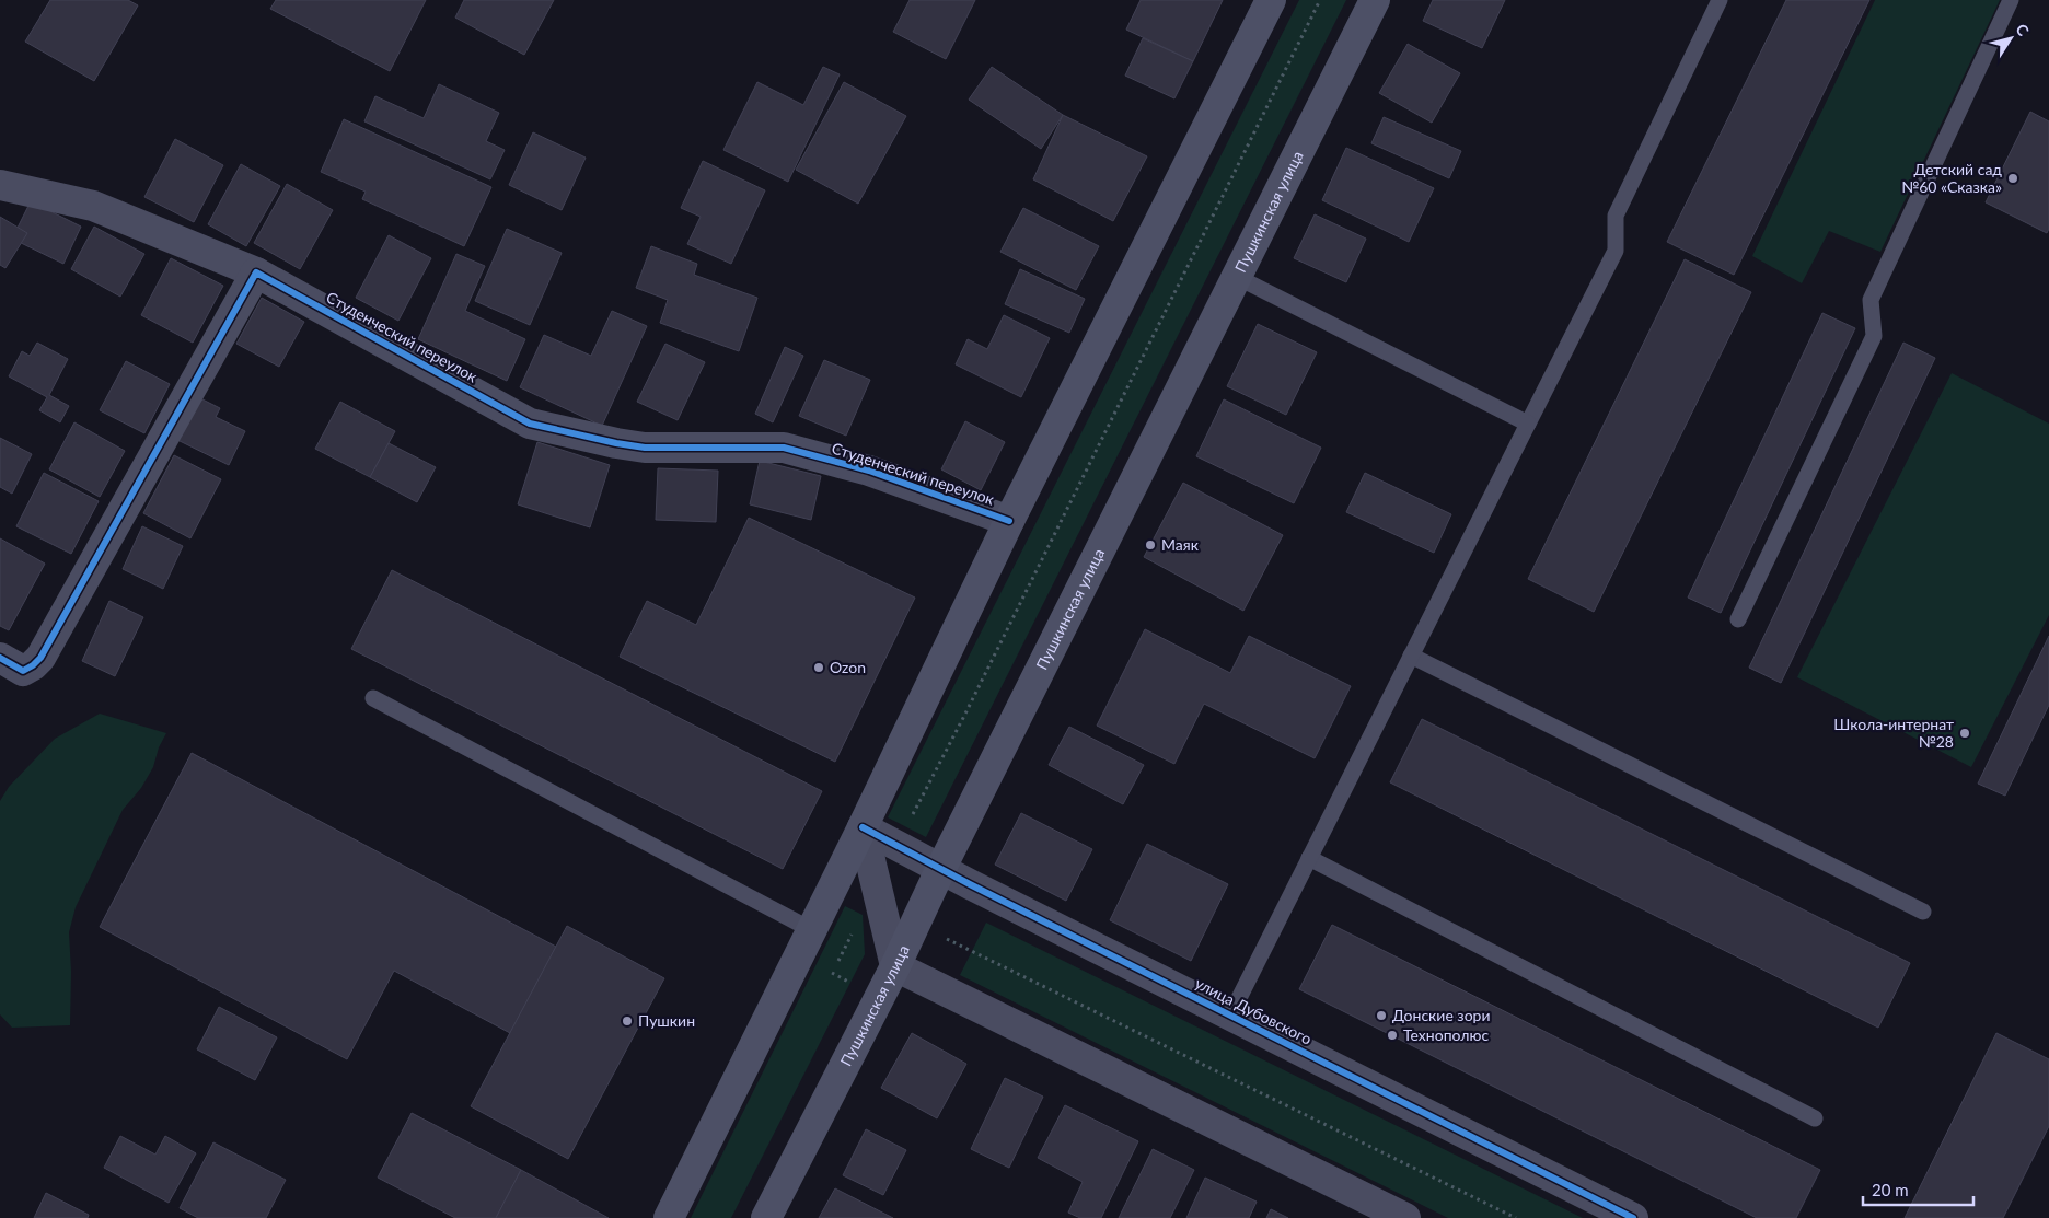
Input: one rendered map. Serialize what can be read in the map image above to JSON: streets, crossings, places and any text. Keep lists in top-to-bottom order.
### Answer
{
  "streets": {
    "main road": ["Пушкинская улица"],
    "street": ["Студенческий переулок", "улица Дубовского"]
  },
  "crossings": [
    ["Пушкинская улица", "улица Дубовского"]
  ],
  "places": [
    "Детский сад №60 «Сказка»",
    "Маяк",
    "Ozon",
    "Школа-интернат №28",
    "Донские зори",
    "Пушкин",
    "Технополюс"
  ],
  "scale_bar": "20 m",
  "north": "top right"
}
